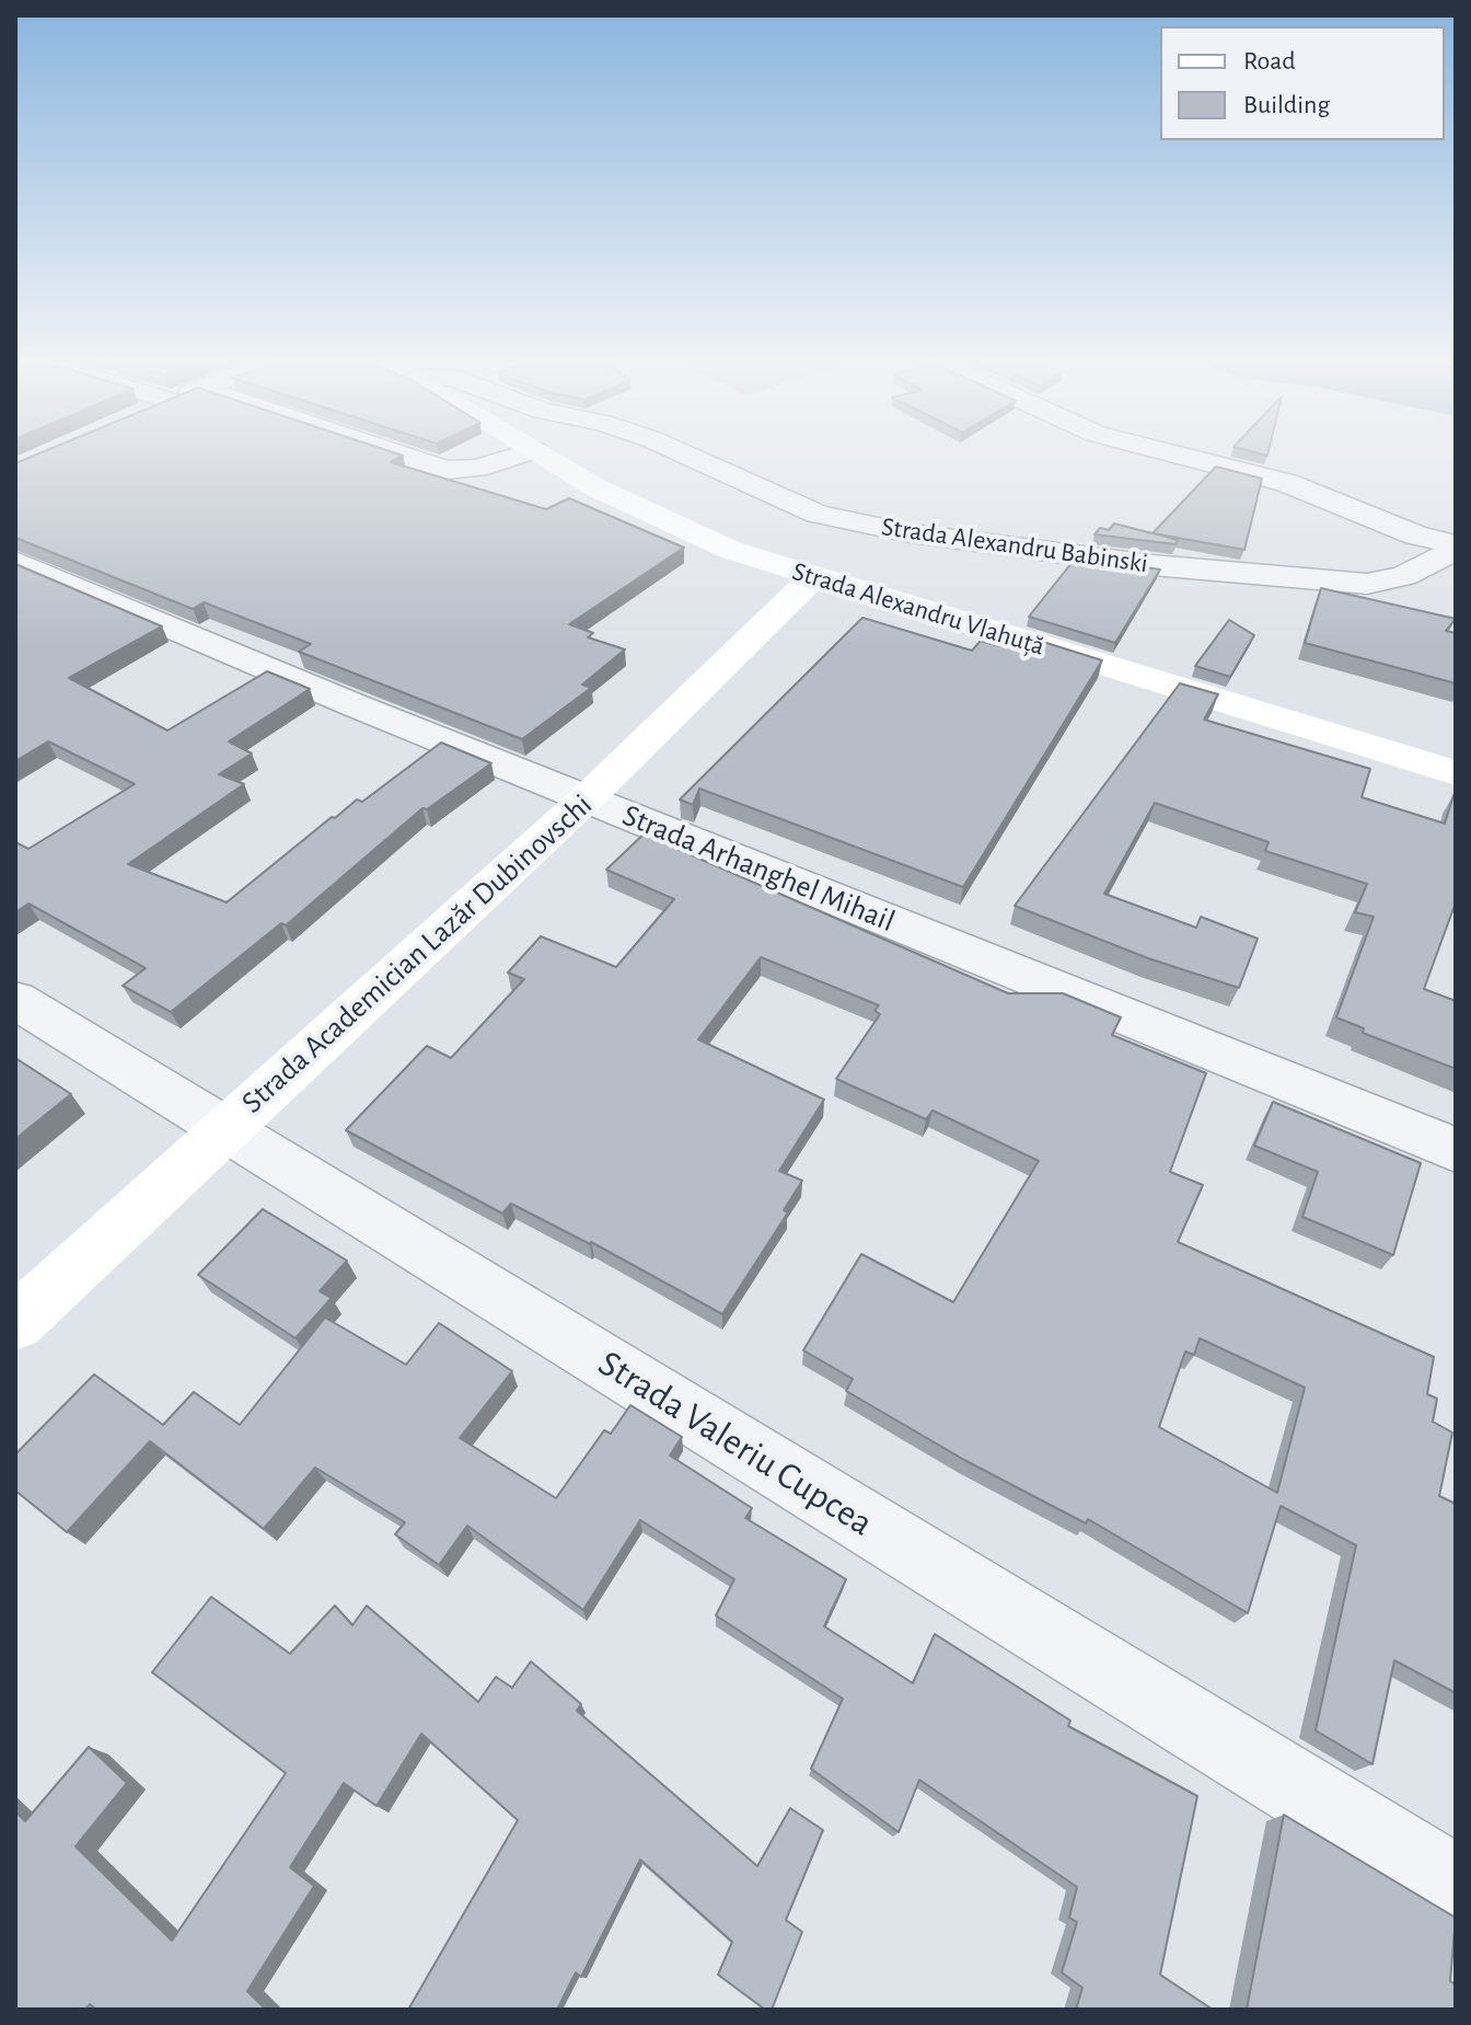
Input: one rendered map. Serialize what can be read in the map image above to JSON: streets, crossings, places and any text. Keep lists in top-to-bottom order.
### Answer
{
  "streets": {
    "street": [
      "Strada Alexandru Babinski",
      "Strada Аlexandru Vlahuță",
      "Strada Arhanghel Mihail",
      "Strada Academician Lazăr Dubinovschi",
      "Strada Valeriu Cupcea"
    ]
  },
  "crossings": [
    ["Strada Аlexandru Vlahuță", "Strada Academician Lazăr Dubinovschi"],
    ["Strada Arhanghel Mihail", "Strada Academician Lazăr Dubinovschi"],
    ["Strada Academician Lazăr Dubinovschi", "Strada Valeriu Cupcea"]
  ],
  "legend": ["Road", "Building"]
}
